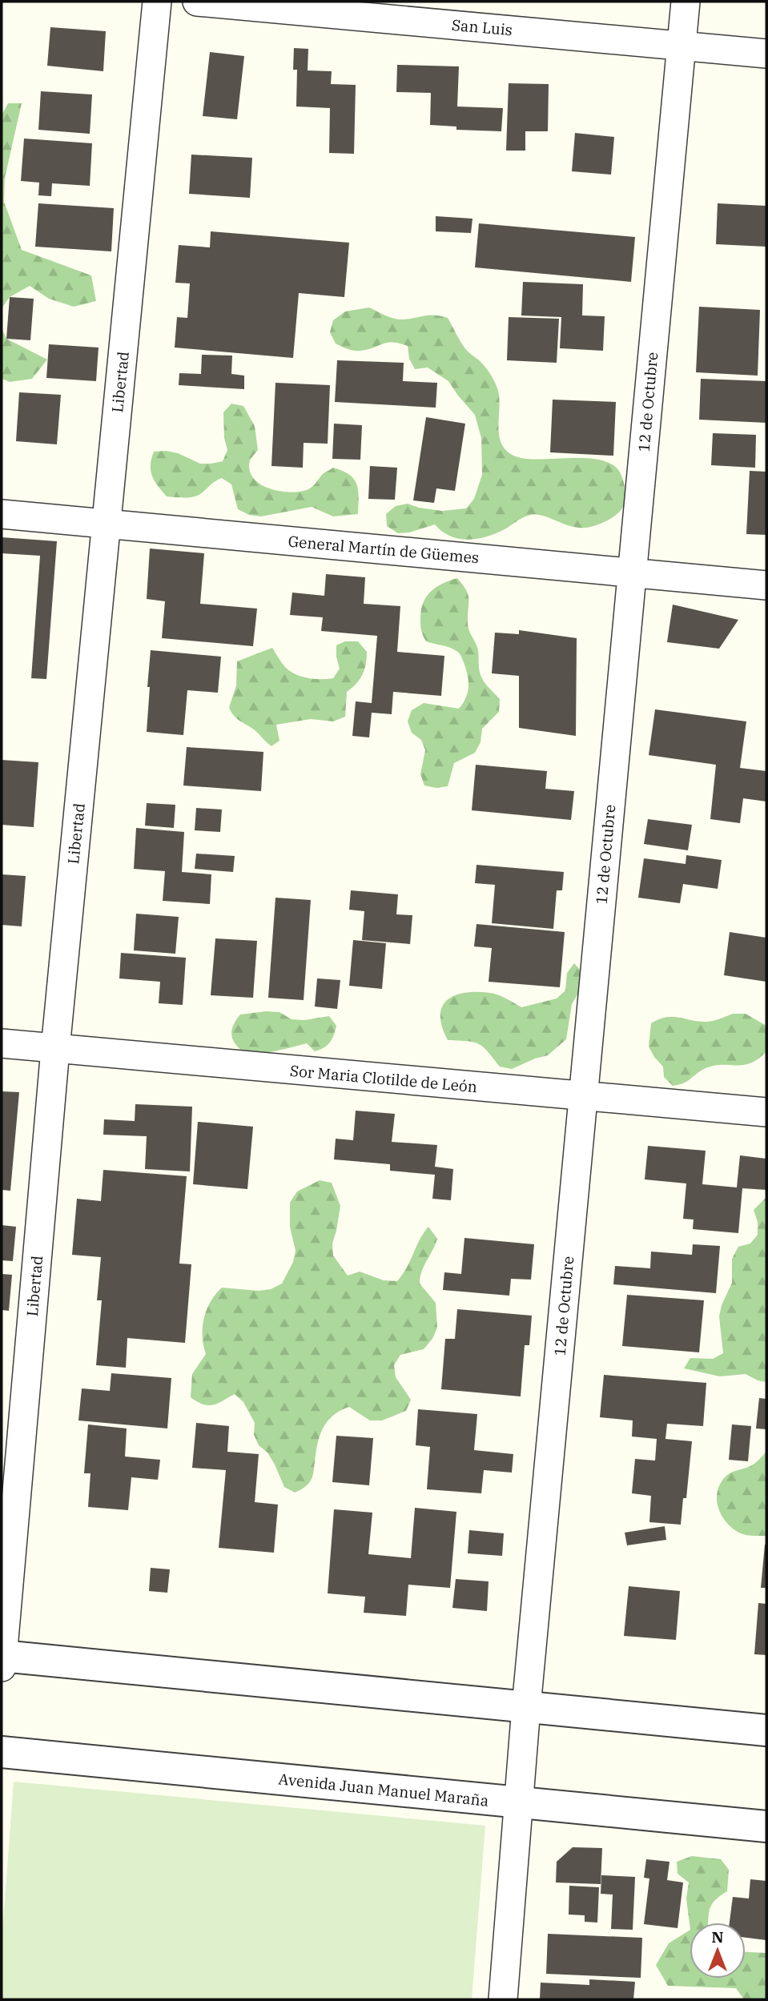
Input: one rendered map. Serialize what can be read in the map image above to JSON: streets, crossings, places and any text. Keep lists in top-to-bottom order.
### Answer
{
  "streets": {
    "street": [
      "San Luis",
      "Libertad",
      "12 de Octubre",
      "General Martín de Güemes",
      "Sor Maria Clotilde de León",
      "Avenida Juan Manuel Maraña"
    ]
  },
  "crossings": [
    ["San Luis", "12 de Octubre"],
    ["Libertad", "General Martín de Güemes"],
    ["Libertad", "Sor Maria Clotilde de León"],
    ["12 de Octubre", "General Martín de Güemes"],
    ["12 de Octubre", "Sor Maria Clotilde de León"],
    ["12 de Octubre", "Avenida Juan Manuel Maraña"]
  ],
  "north": "top"
}
